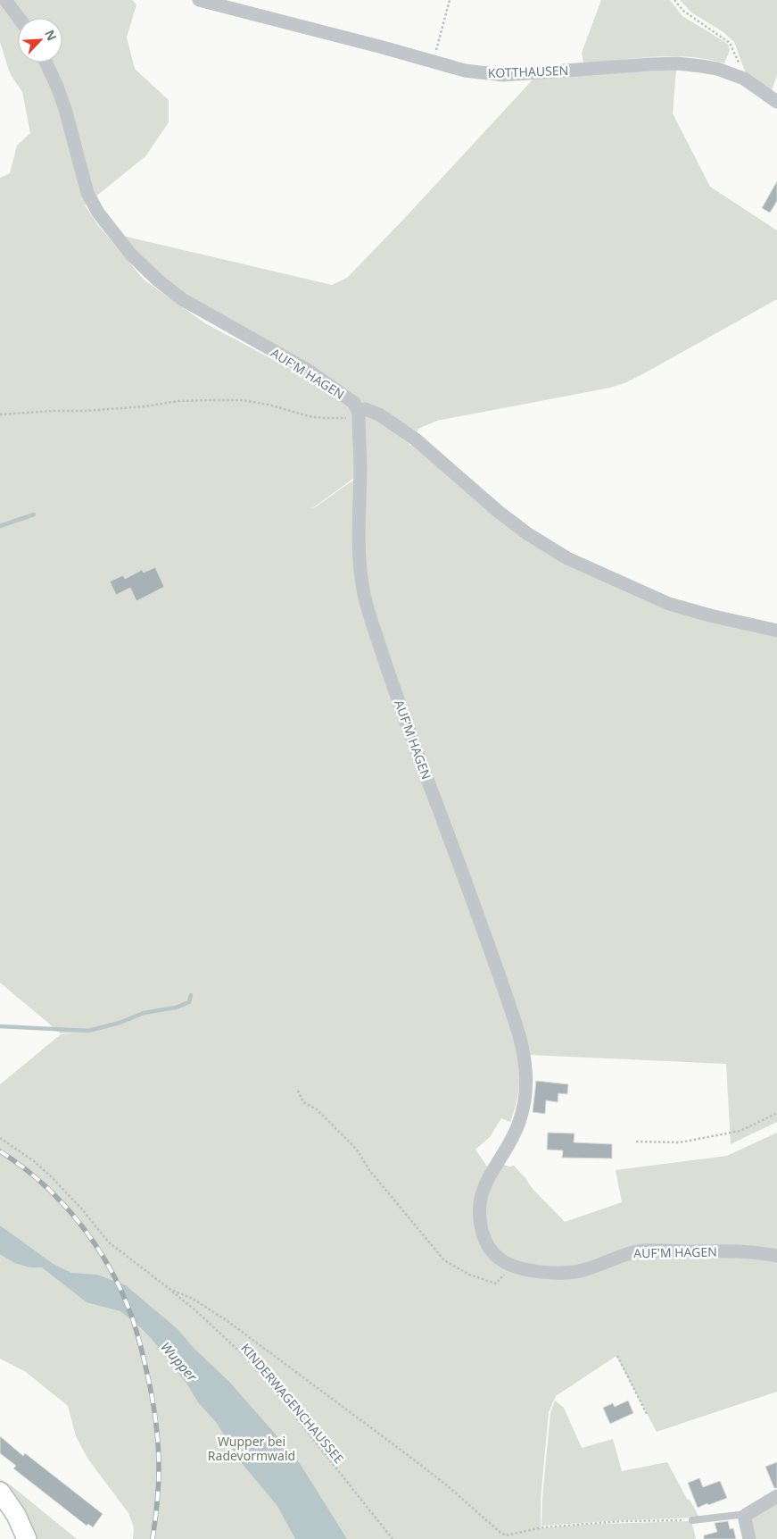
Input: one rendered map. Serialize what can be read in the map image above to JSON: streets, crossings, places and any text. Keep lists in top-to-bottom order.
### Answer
{
  "streets": {
    "street": ["KOTTHAUSEN", "AUF'M HAGEN"],
    "path": ["KINDERWAGENCHAUSSEE"]
  },
  "water": ["Wupper"],
  "parks": ["Wupper bei Radevormwald"],
  "north": "top right"
}
